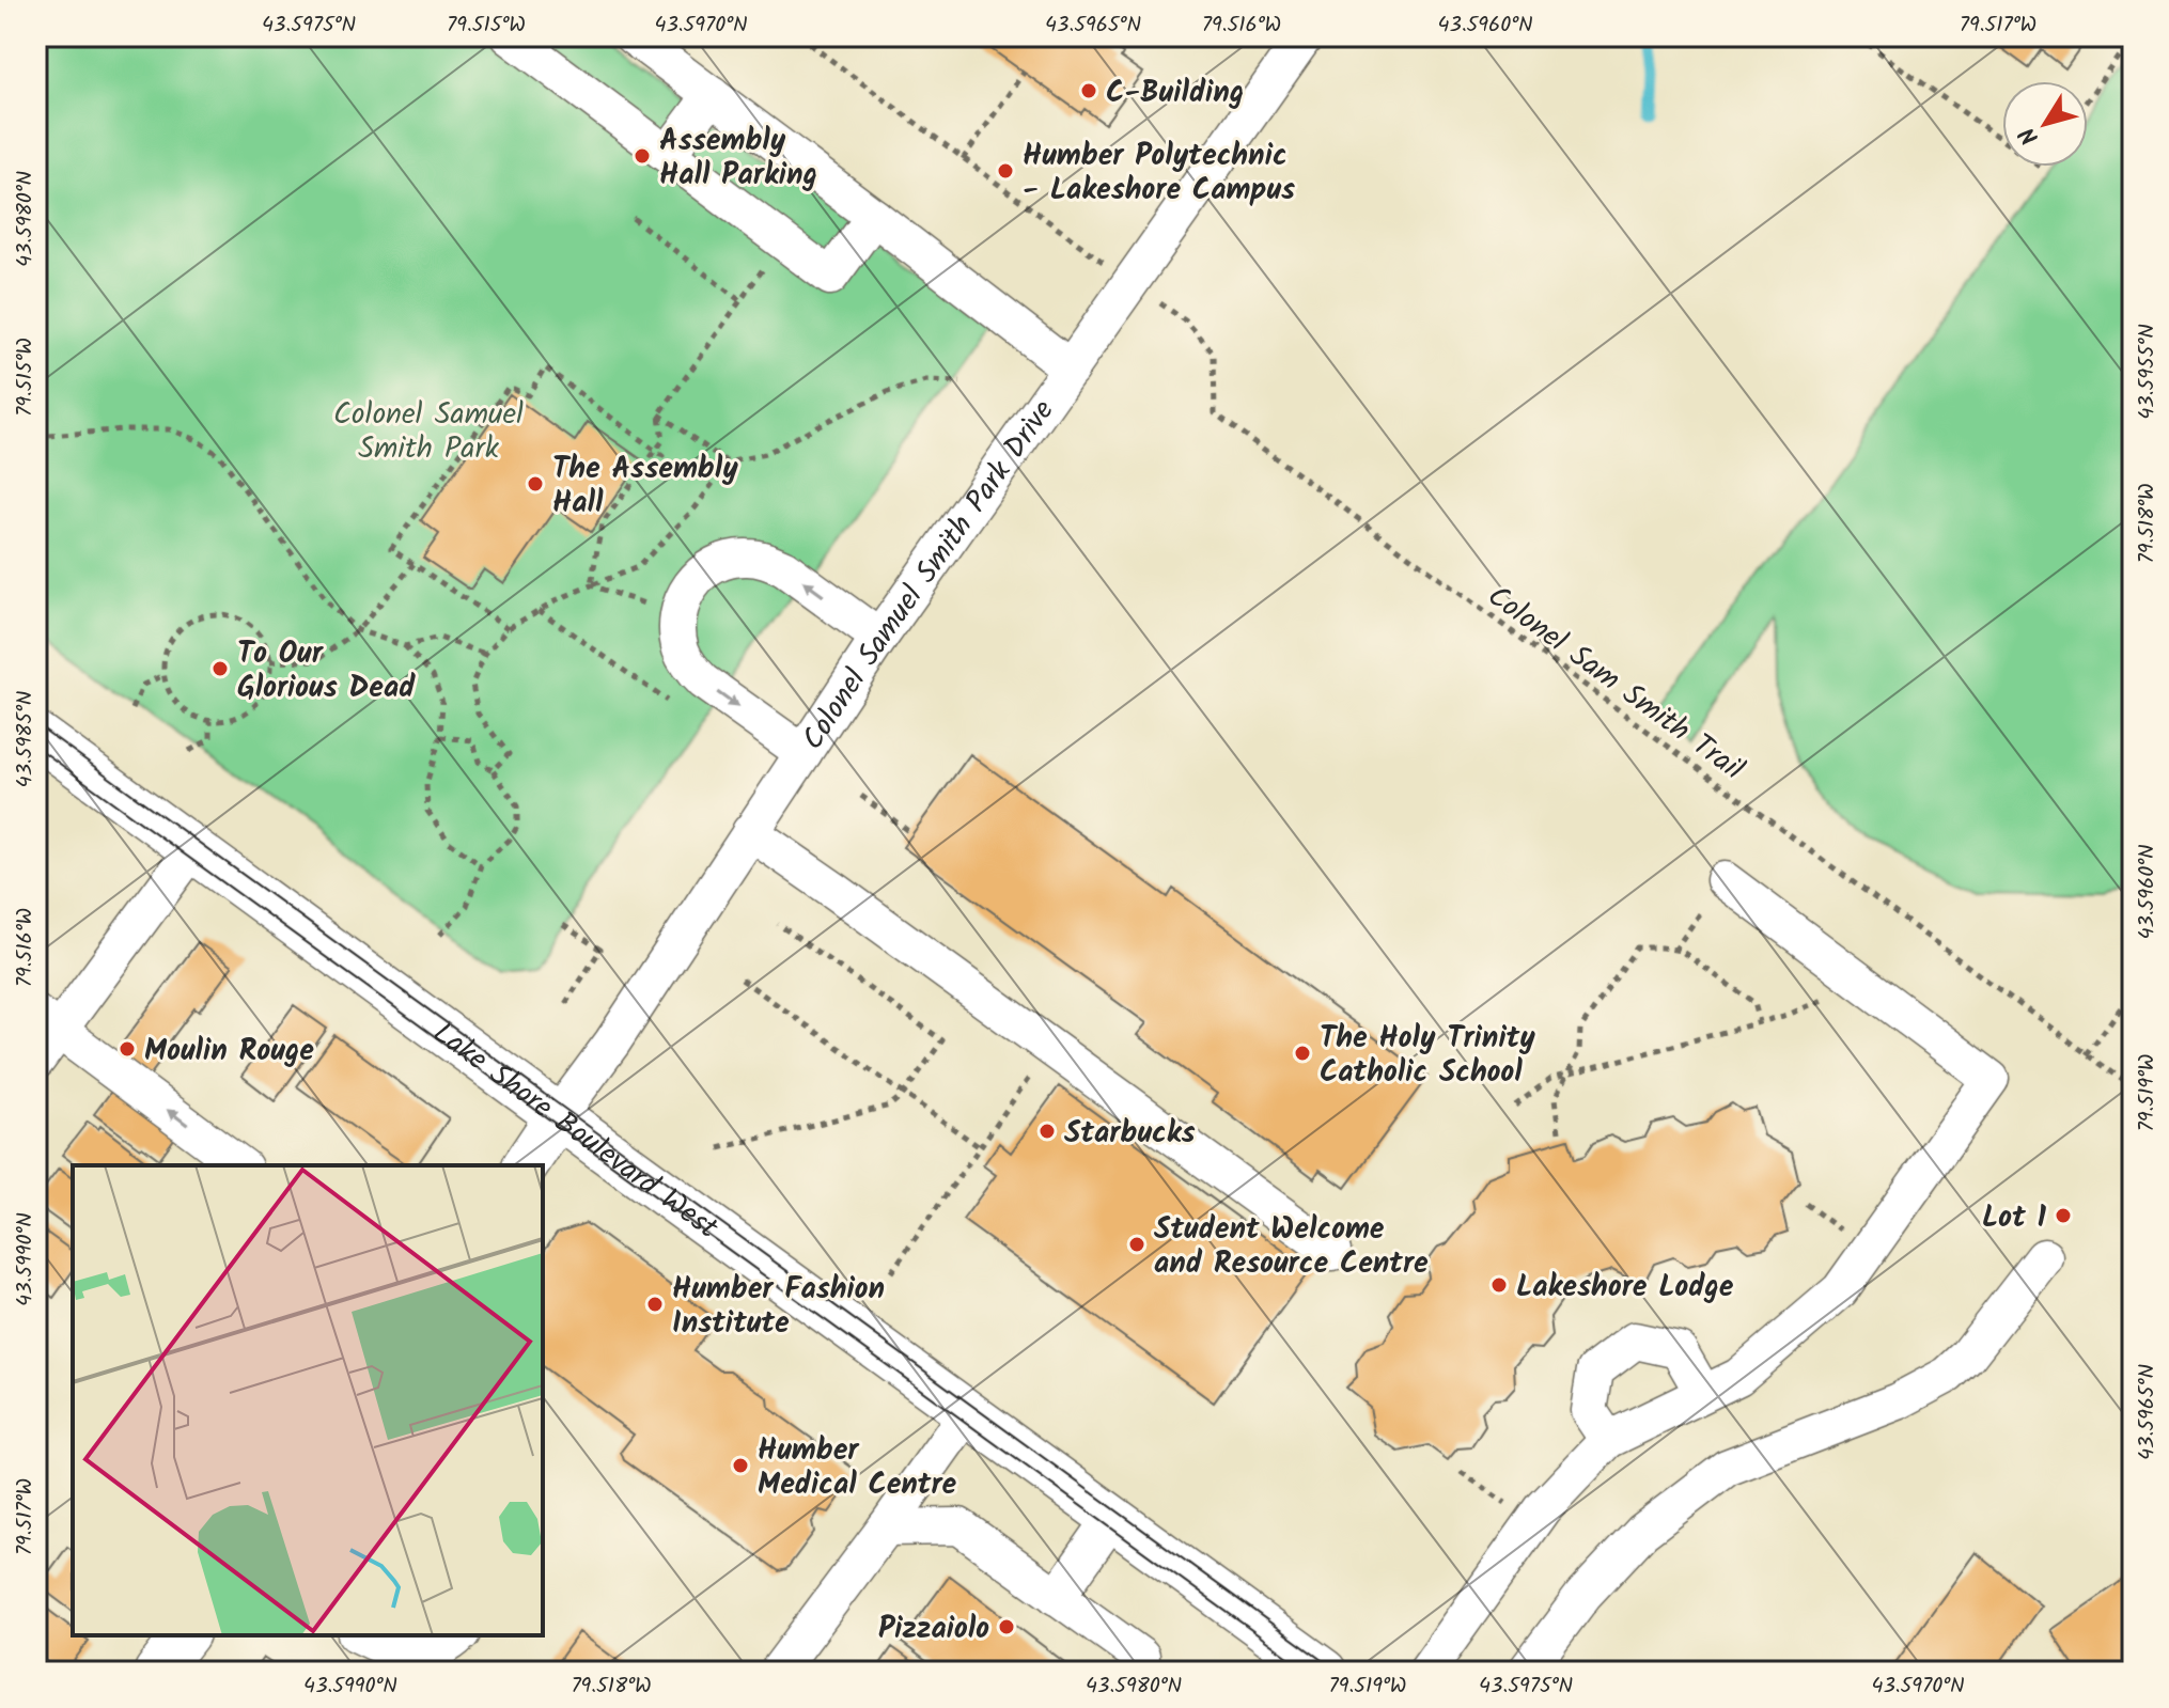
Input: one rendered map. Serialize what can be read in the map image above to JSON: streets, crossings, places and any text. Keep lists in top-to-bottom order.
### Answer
{
  "streets": {
    "main road": ["Lake Shore Boulevard West"],
    "street": ["Colonel Samuel Smith Park Drive"],
    "path": ["Colonel Sam Smith Trail"]
  },
  "crossings": [
    ["Colonel Samuel Smith Park Drive", "Lake Shore Boulevard West"]
  ],
  "parks": ["Colonel Samuel Smith Park"],
  "places": [
    "C-Building",
    "Assembly Hall Parking",
    "Humber Polytechnic - Lakeshore Campus",
    "The Assembly Hall",
    "To Our Glorious Dead",
    "Moulin Rouge",
    "The Holy Trinity Catholic School",
    "Starbucks",
    "Lot 1",
    "Student Welcome and Resource Centre",
    "Lakeshore Lodge",
    "Humber Fashion Institute",
    "Humber Medical Centre",
    "Pizzaiolo"
  ],
  "north": "bottom left",
  "coordinates": [
    "43.5975°N",
    "79.515°W",
    "43.5970°N",
    "43.5965°N",
    "79.516°W",
    "43.5960°N",
    "79.517°W",
    "43.5980°N",
    "43.5955°N",
    "79.518°W",
    "43.5985°N",
    "79.519°W",
    "43.5990°N"
  ]
}
